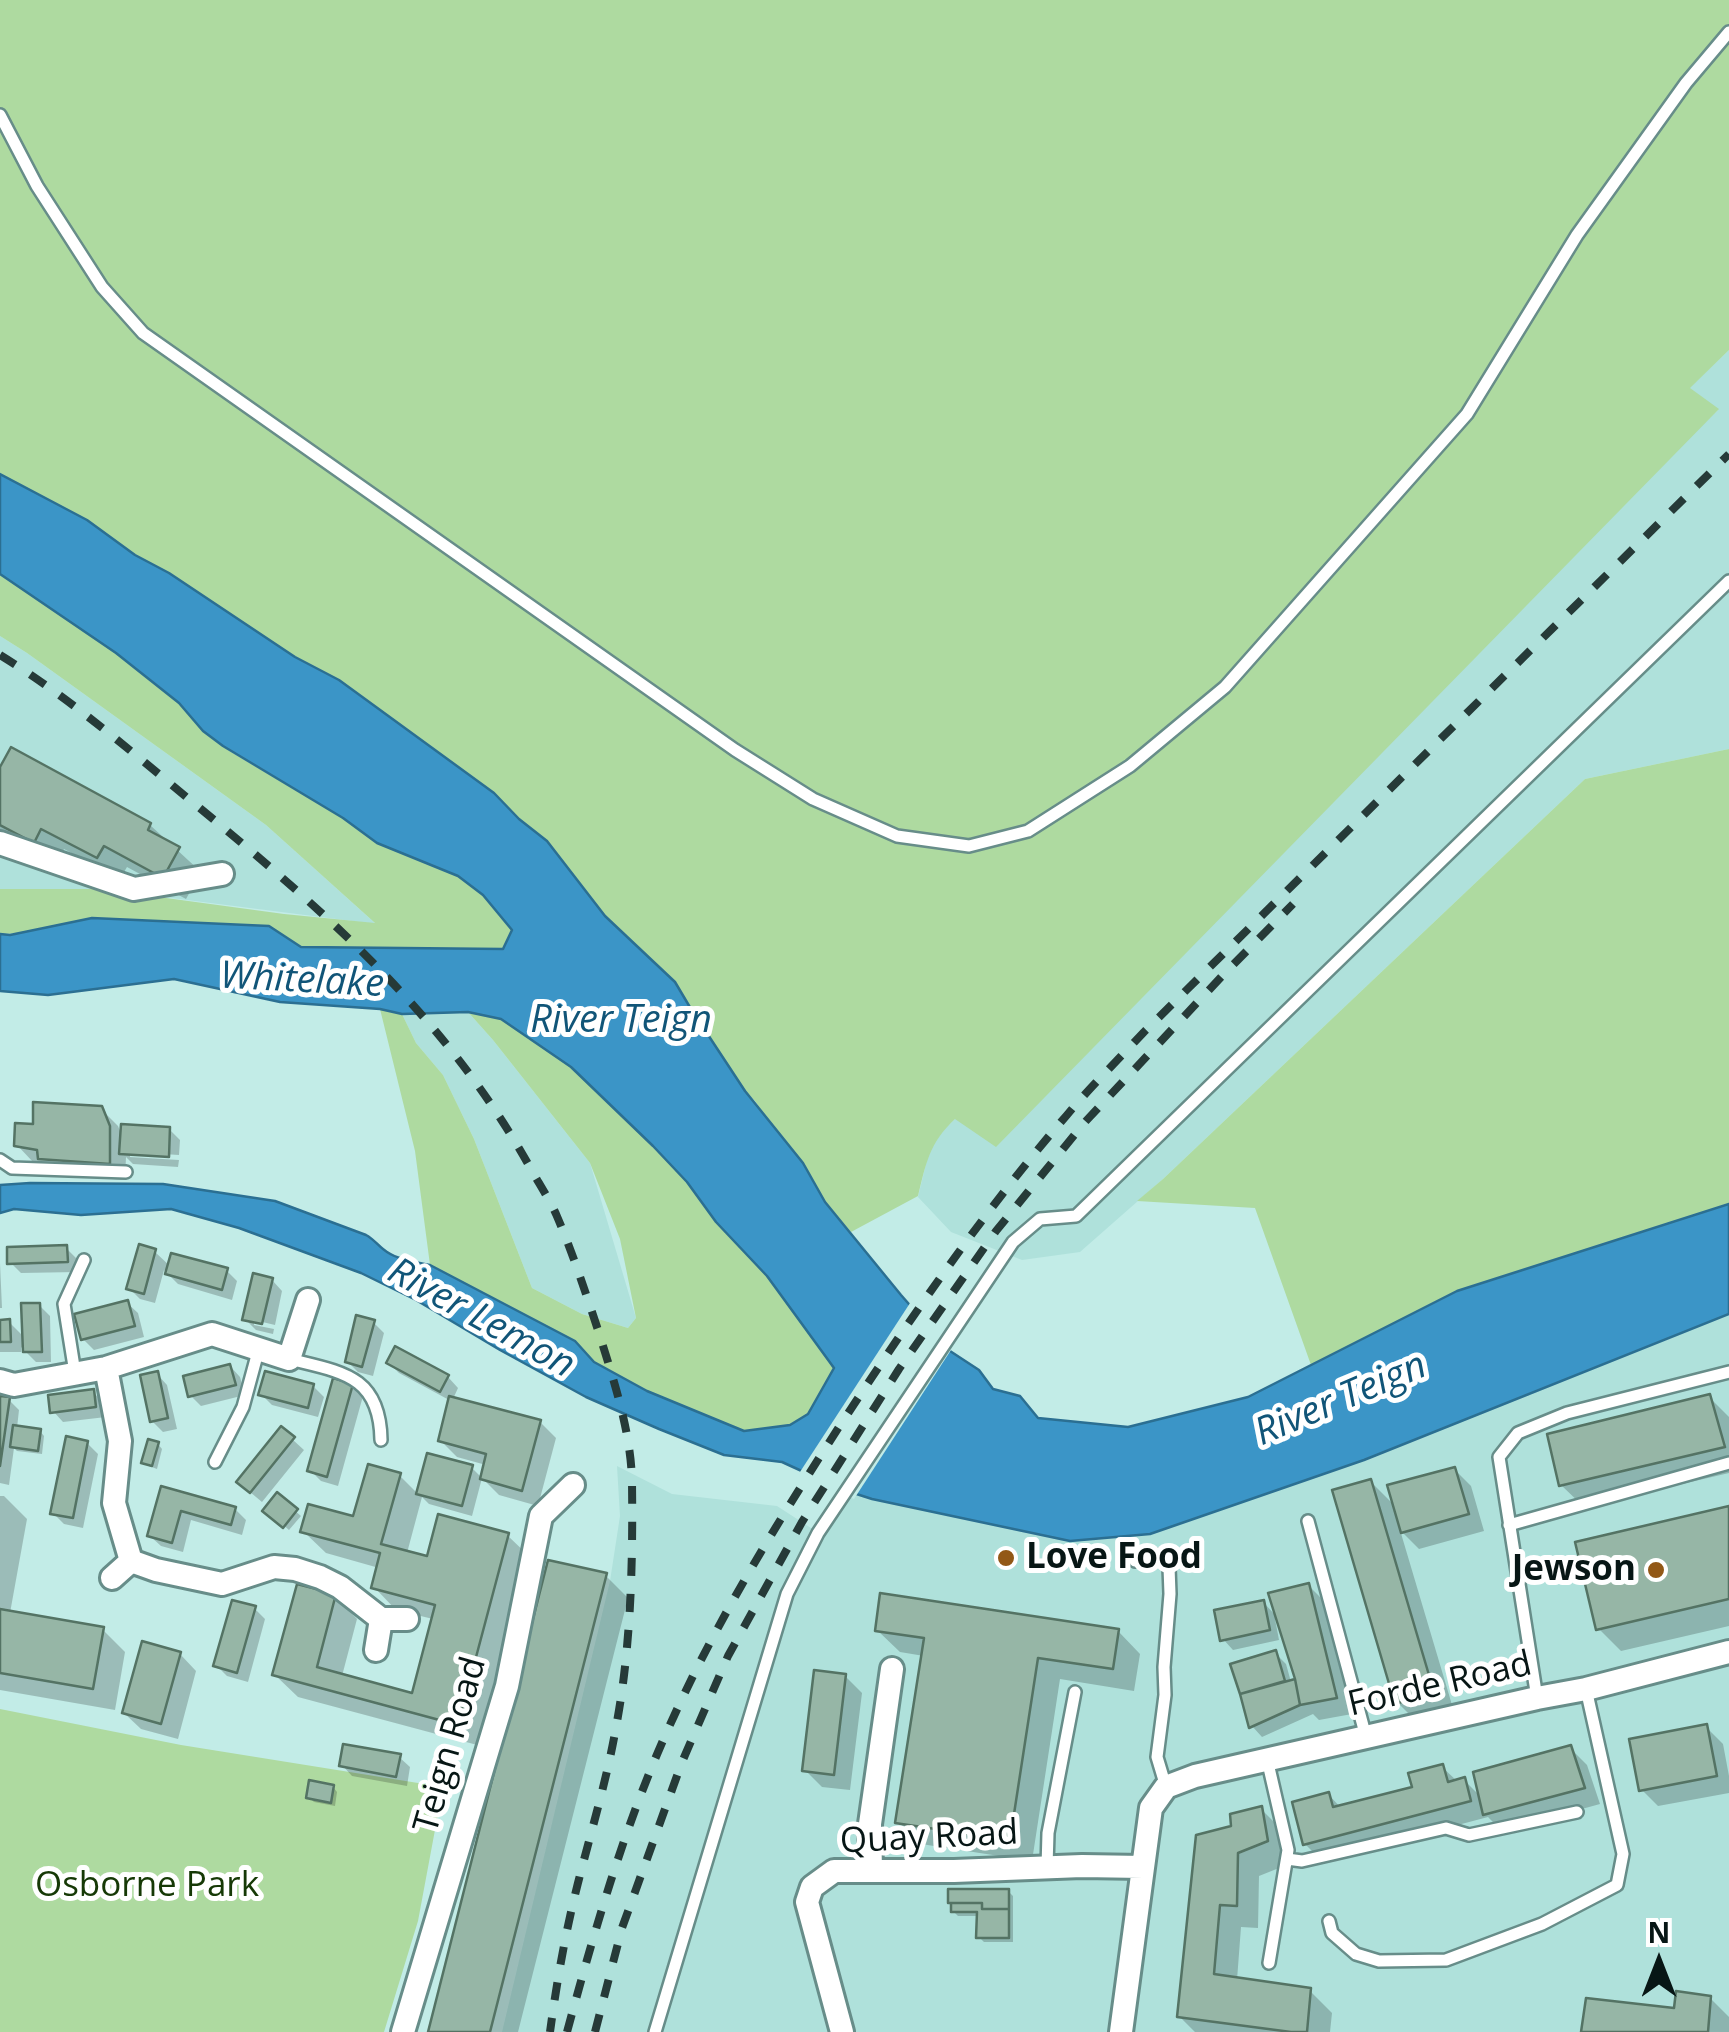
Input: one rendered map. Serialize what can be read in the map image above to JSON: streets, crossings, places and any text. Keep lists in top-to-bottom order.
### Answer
{
  "streets": {
    "street": ["Forde Road", "Teign Road", "Quay Road"]
  },
  "water": ["Whitelake", "River Teign", "River Lemon"],
  "parks": ["Osborne Park"],
  "places": ["Love Food", "Jewson"],
  "north": "top"
}
